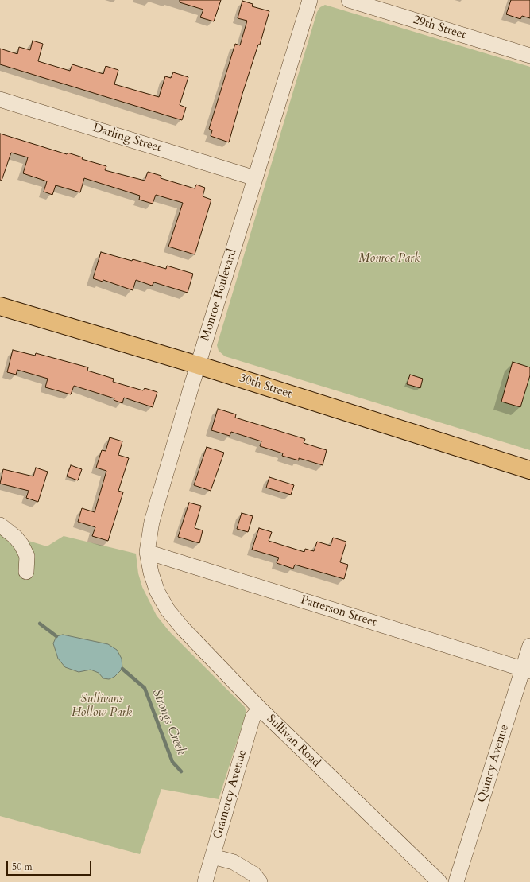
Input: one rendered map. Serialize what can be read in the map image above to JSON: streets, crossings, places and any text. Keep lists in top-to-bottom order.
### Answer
{
  "streets": {
    "main road": ["30th Street"],
    "street": [
      "29th Street",
      "Darling Street",
      "Monroe Boulevard",
      "Patterson Street",
      "Sullivan Road",
      "Quincy Avenue",
      "Gramercy Avenue"
    ]
  },
  "crossings": [
    ["Darling Street", "Monroe Boulevard"],
    ["Monroe Boulevard", "30th Street"],
    ["Monroe Boulevard", "Patterson Street"],
    ["Monroe Boulevard", "Sullivan Road"],
    ["Patterson Street", "Quincy Avenue"],
    ["Sullivan Road", "Gramercy Avenue"]
  ],
  "water": ["Strongs Creek"],
  "parks": ["Monroe Park", "Sullivans Hollow Park"],
  "scale_bar": "50 m"
}
